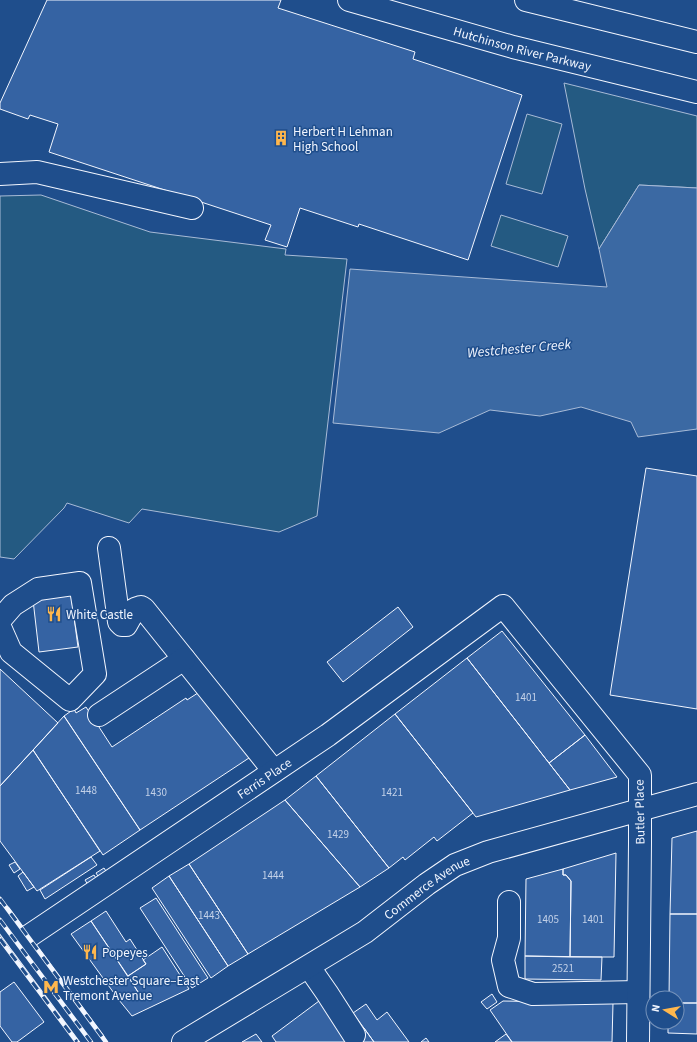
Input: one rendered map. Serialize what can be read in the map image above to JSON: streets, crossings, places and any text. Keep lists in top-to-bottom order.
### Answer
{
  "streets": {
    "main road": [
      "Hutchinson River Parkway",
      "Ferris Place",
      "Butler Place",
      "Commerce Avenue"
    ]
  },
  "crossings": [
    ["Ferris Place", "Butler Place"],
    ["Butler Place", "Commerce Avenue"]
  ],
  "water": ["Westchester Creek"],
  "places": {
    "building": ["Herbert H Lehman High School"],
    "restaurant": ["White Castle", "Popeyes"],
    "metro station": ["Westchester Square–East Tremont Avenue"]
  },
  "house_numbers": [
    "1401",
    "1448",
    "1430",
    "1421",
    "1429",
    "1444",
    "1443",
    "1405",
    "1401",
    "2521"
  ],
  "north": "left"
}
